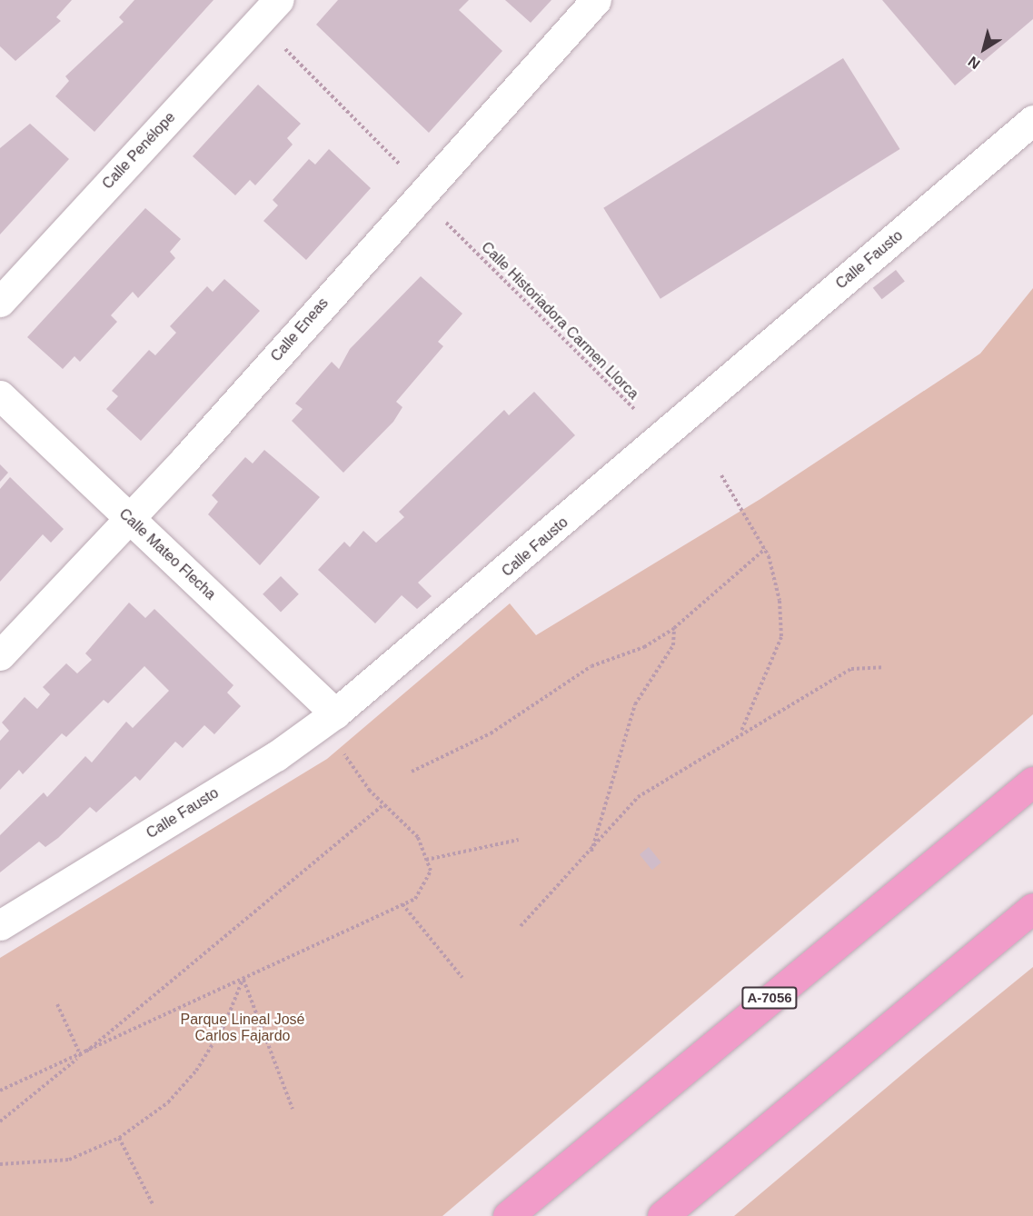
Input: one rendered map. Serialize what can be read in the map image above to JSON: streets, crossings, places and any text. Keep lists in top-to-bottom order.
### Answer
{
  "streets": {
    "main road": ["A-7056"],
    "street": [
      "Calle Penélope",
      "Calle Fausto",
      "Calle Eneas",
      "Calle Mateo Flecha"
    ],
    "path": ["Calle Historiadora Carmen Llorca"]
  },
  "crossings": [
    ["Calle Fausto", "Calle Historiadora Carmen Llorca"],
    ["Calle Fausto", "Calle Mateo Flecha"],
    ["Calle Eneas", "Calle Mateo Flecha"]
  ],
  "parks": ["Parque Lineal José Carlos Fajardo"],
  "north": "bottom left"
}
